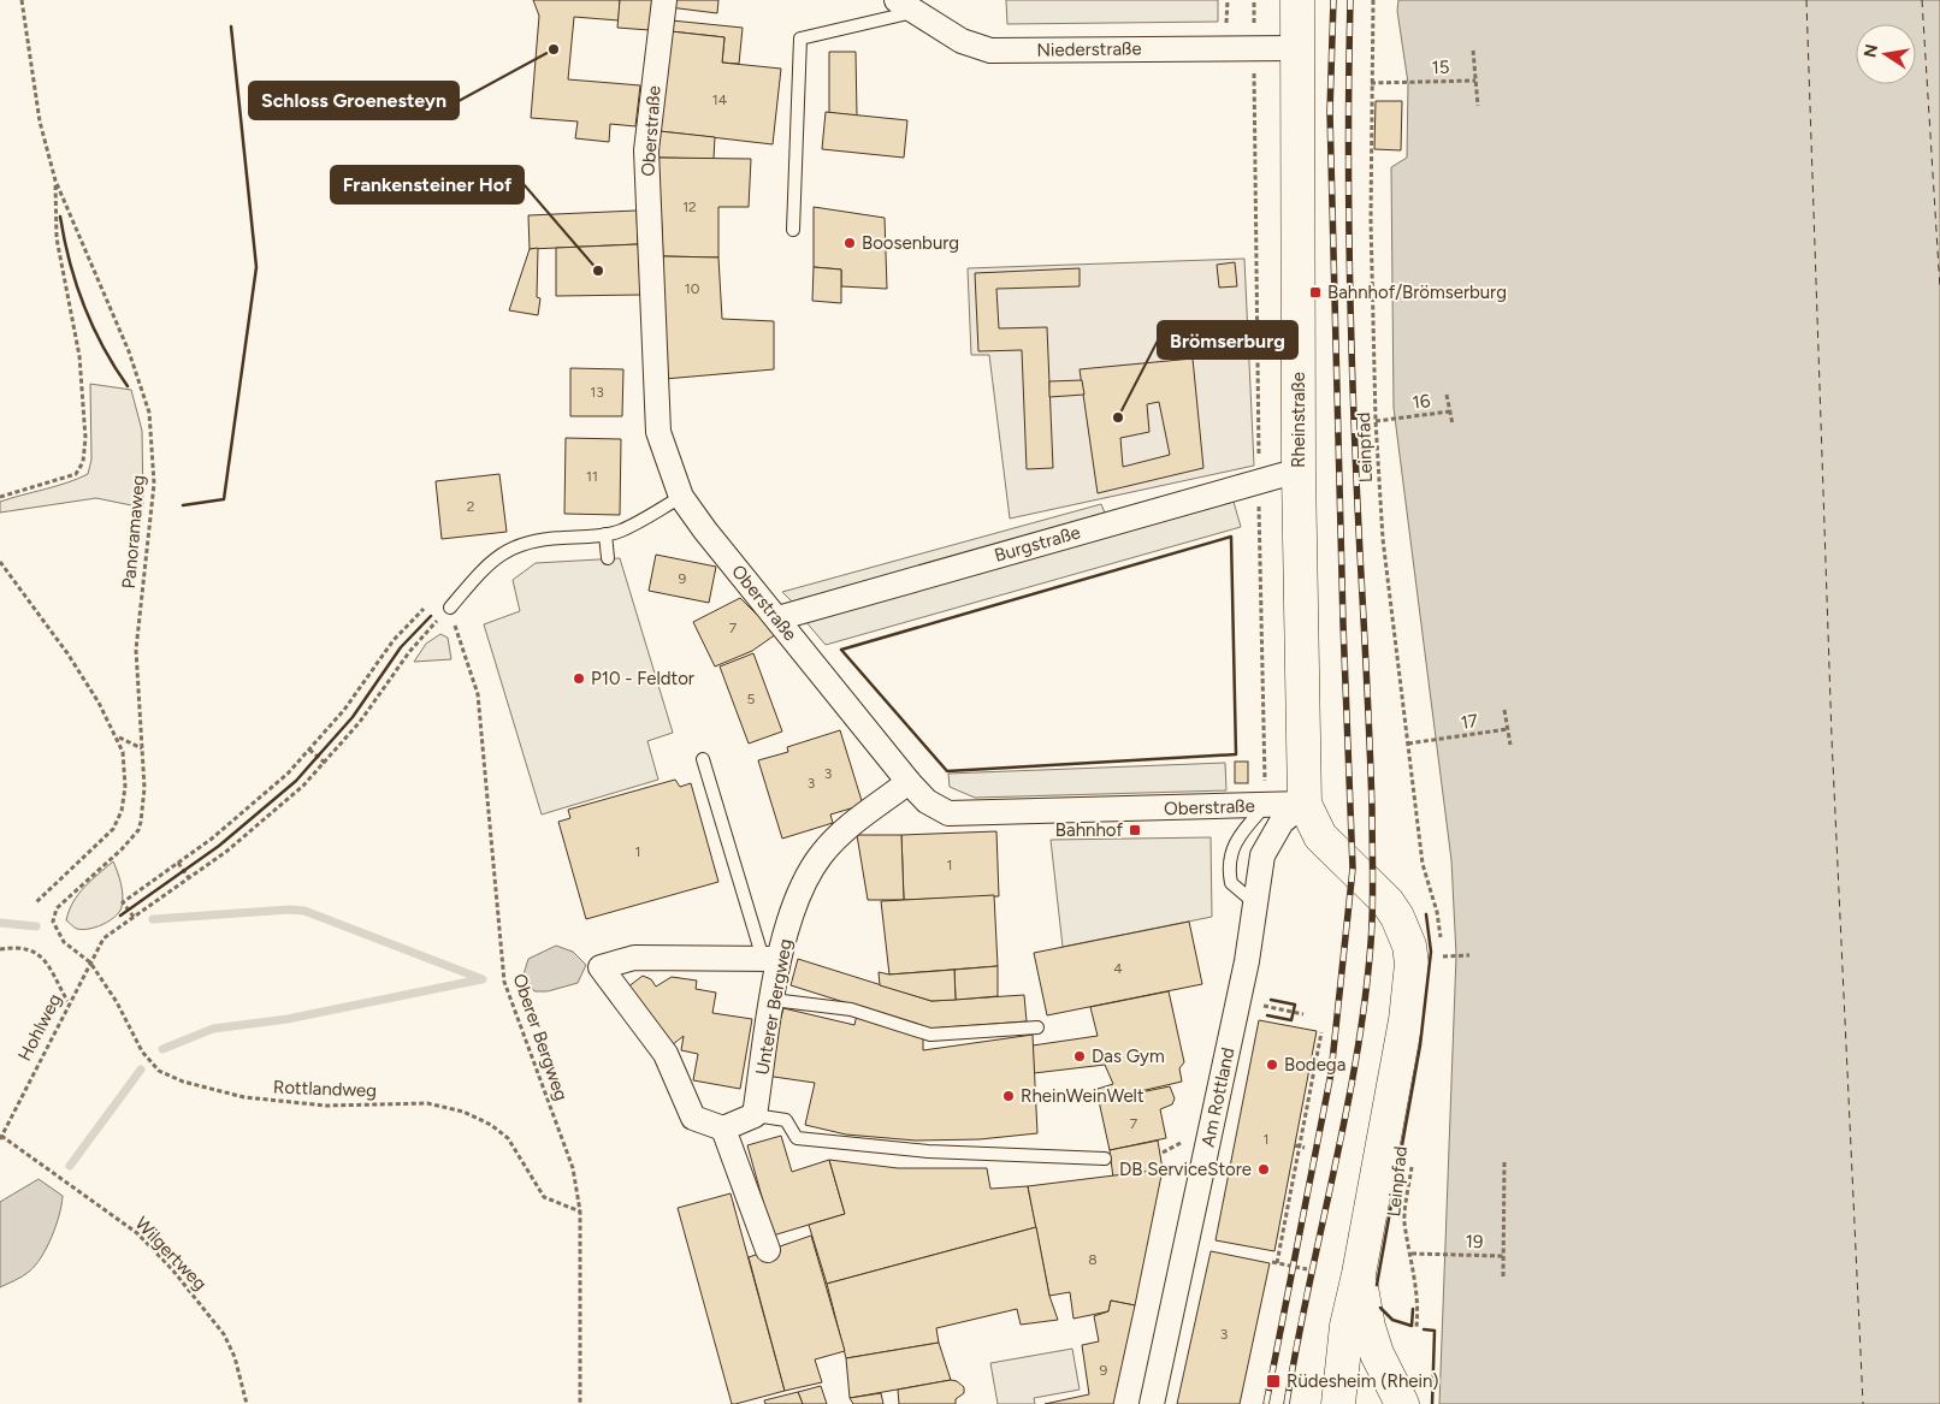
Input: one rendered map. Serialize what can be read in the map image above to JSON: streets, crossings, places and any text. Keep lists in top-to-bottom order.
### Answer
{
  "streets": {
    "main road": ["Rheinstraße"],
    "street": [
      "Niederstraße",
      "Oberstraße",
      "Burgstraße",
      "Unterer Bergweg",
      "Am Rottland"
    ],
    "path": [
      "15",
      "16",
      "Leinpfad",
      "Panoramaweg",
      "17",
      "Hohlweg",
      "Oberer Bergweg",
      "Rottlandweg",
      "19",
      "Wilgertweg"
    ]
  },
  "crossings": [
    ["Niederstraße", "Rheinstraße"],
    ["15", "Leinpfad"],
    ["Oberstraße", "Rheinstraße"],
    ["Oberstraße", "Burgstraße"],
    ["Oberstraße", "Unterer Bergweg"],
    ["Oberstraße", "Am Rottland"],
    ["16", "Leinpfad"],
    ["Rheinstraße", "Burgstraße"],
    ["Rheinstraße", "Am Rottland"],
    ["Leinpfad", "17"],
    ["Leinpfad", "19"],
    ["Panoramaweg", "Hohlweg"],
    ["Panoramaweg", "Rottlandweg"],
    ["Hohlweg", "Oberer Bergweg"],
    ["Hohlweg", "Rottlandweg"],
    ["Hohlweg", "Wilgertweg"],
    ["Oberer Bergweg", "Rottlandweg"]
  ],
  "places": {
    "other": [
      "Schloss Groenesteyn",
      "Boosenburg",
      "Frankensteiner Hof",
      "Brömserburg",
      "P10 - Feldtor",
      "Das Gym",
      "Bodega",
      "RheinWeinWelt",
      "DB ServiceStore"
    ],
    "transit": ["Bahnhof/Brömserburg", "Bahnhof", "Rüdesheim (Rhein)"]
  },
  "house_numbers": [
    "14",
    "12",
    "10",
    "13",
    "11",
    "2",
    "9",
    "7",
    "5",
    "3",
    "3",
    "1",
    "1",
    "4",
    "7",
    "1",
    "8",
    "3",
    "9"
  ],
  "north": "left"
}
